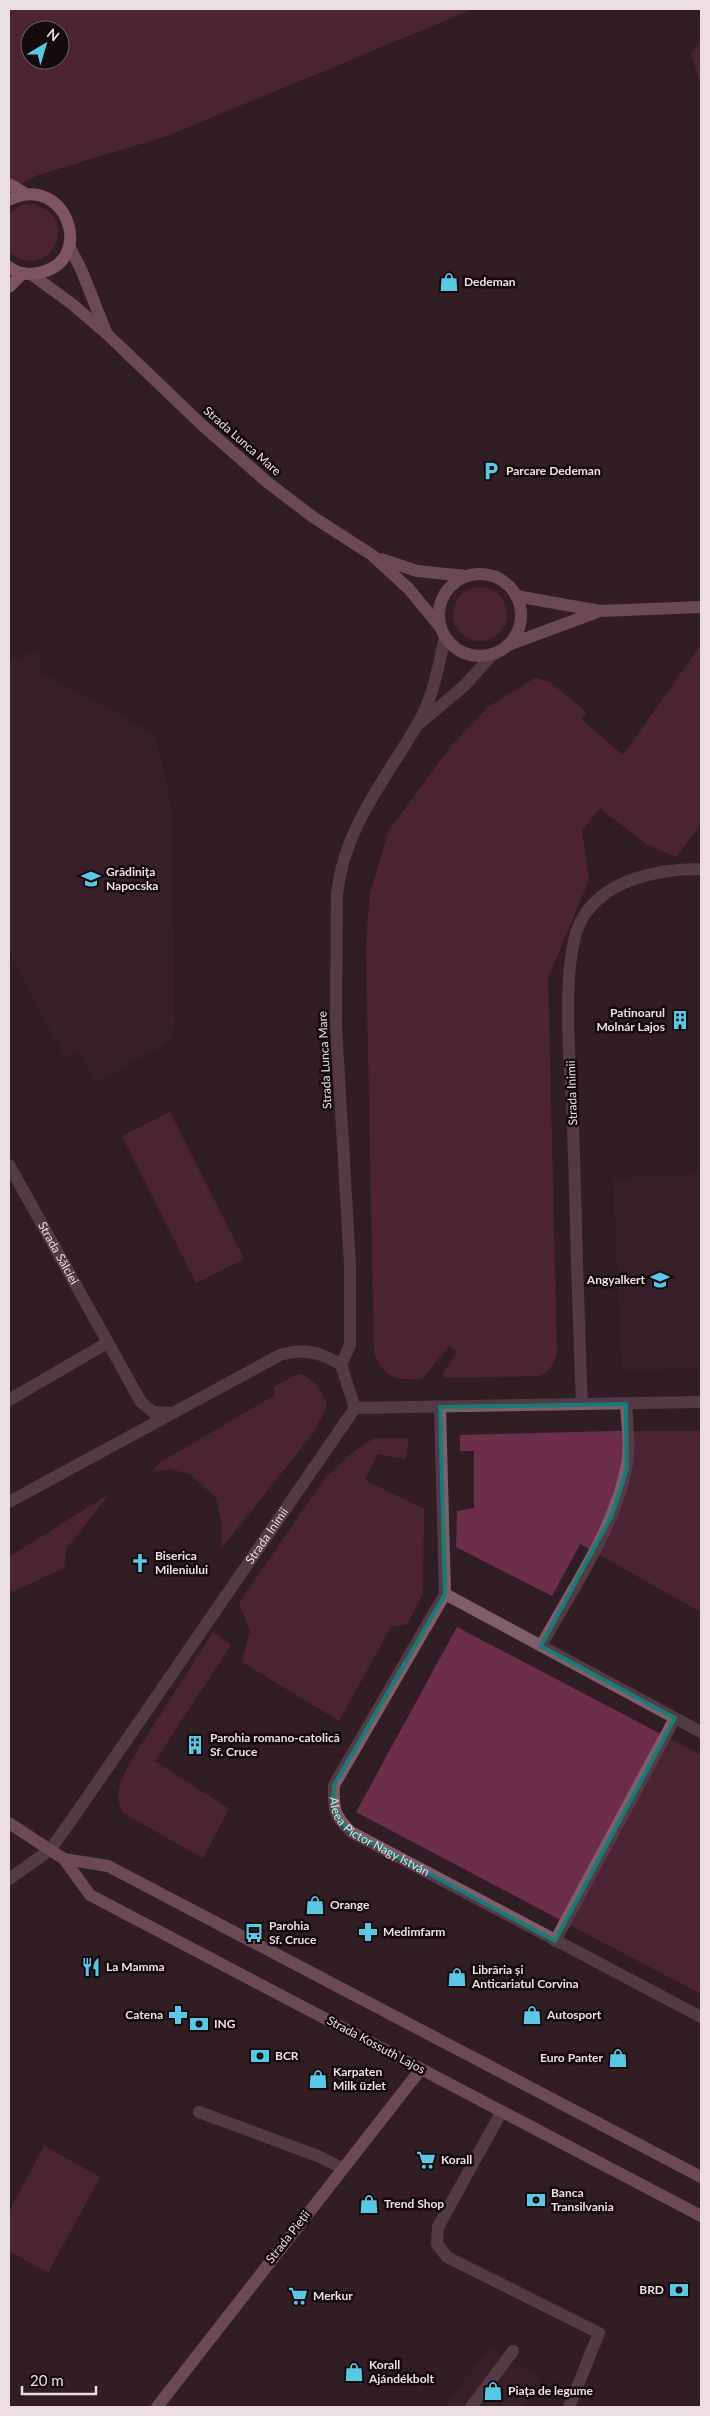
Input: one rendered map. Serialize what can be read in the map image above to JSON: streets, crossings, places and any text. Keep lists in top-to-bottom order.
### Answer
{
  "streets": {
    "main road": ["Strada Lunca Mare", "Strada Kossuth Lajos", "Strada Pieții"],
    "street": ["Strada Inimii", "Strada Sălciei", "Aleea Pictor Nagy István"]
  },
  "crossings": [
    ["Strada Inimii", "Strada Kossuth Lajos"],
    ["Strada Kossuth Lajos", "Strada Pieții"]
  ],
  "places": {
    "shop": [
      "Dedeman",
      "Orange",
      "Librăria și Anticariatul Corvina",
      "Autosport",
      "Euro Panter",
      "Karpaten Milk üzlet",
      "Trend Shop",
      "Korall Ajándékbolt",
      "Piața de legume"
    ],
    "parking": ["Parcare Dedeman"],
    "school or university": ["Grădiniţa Napocska", "Angyalkert"],
    "building": ["Patinoarul Molnár Lajos", "Parohia romano-catolică Sf. Cruce"],
    "church": ["Biserica Mileniului"],
    "pharmacy": ["Medimfarm", "Catena"],
    "bus stop": ["Parohia Sf. Cruce"],
    "restaurant": ["La Mamma"],
    "bank": [
      "ING",
      "BCR",
      "Banca Transilvania",
      "BRD"
    ],
    "supermarket": ["Korall", "Merkur"]
  },
  "scale_bar": "20 m",
  "north": "top right"
}
